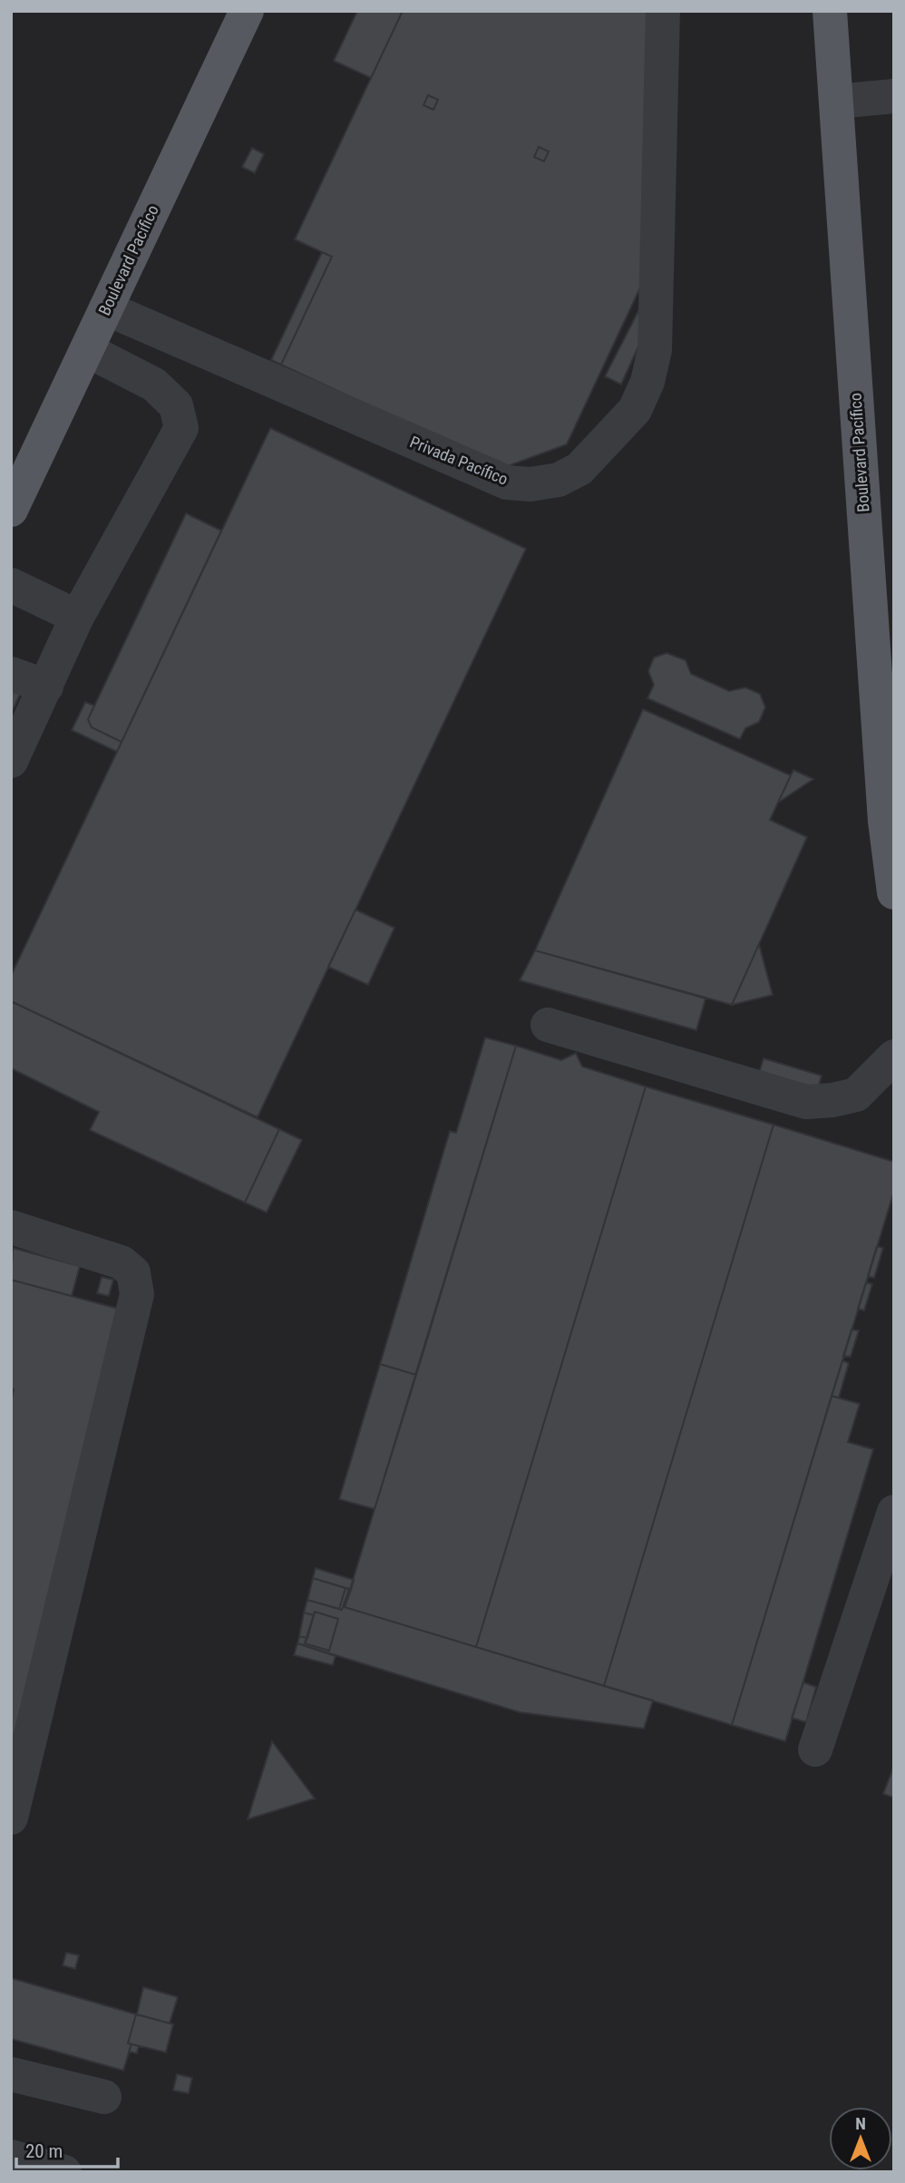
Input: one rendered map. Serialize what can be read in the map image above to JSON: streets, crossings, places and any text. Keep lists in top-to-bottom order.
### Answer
{
  "streets": {
    "main road": ["Boulevard Pacífico"],
    "lane": ["Privada Pacífico"]
  },
  "crossings": [
    ["Boulevard Pacífico", "Privada Pacífico"]
  ],
  "scale_bar": "20 m",
  "north": "top"
}
